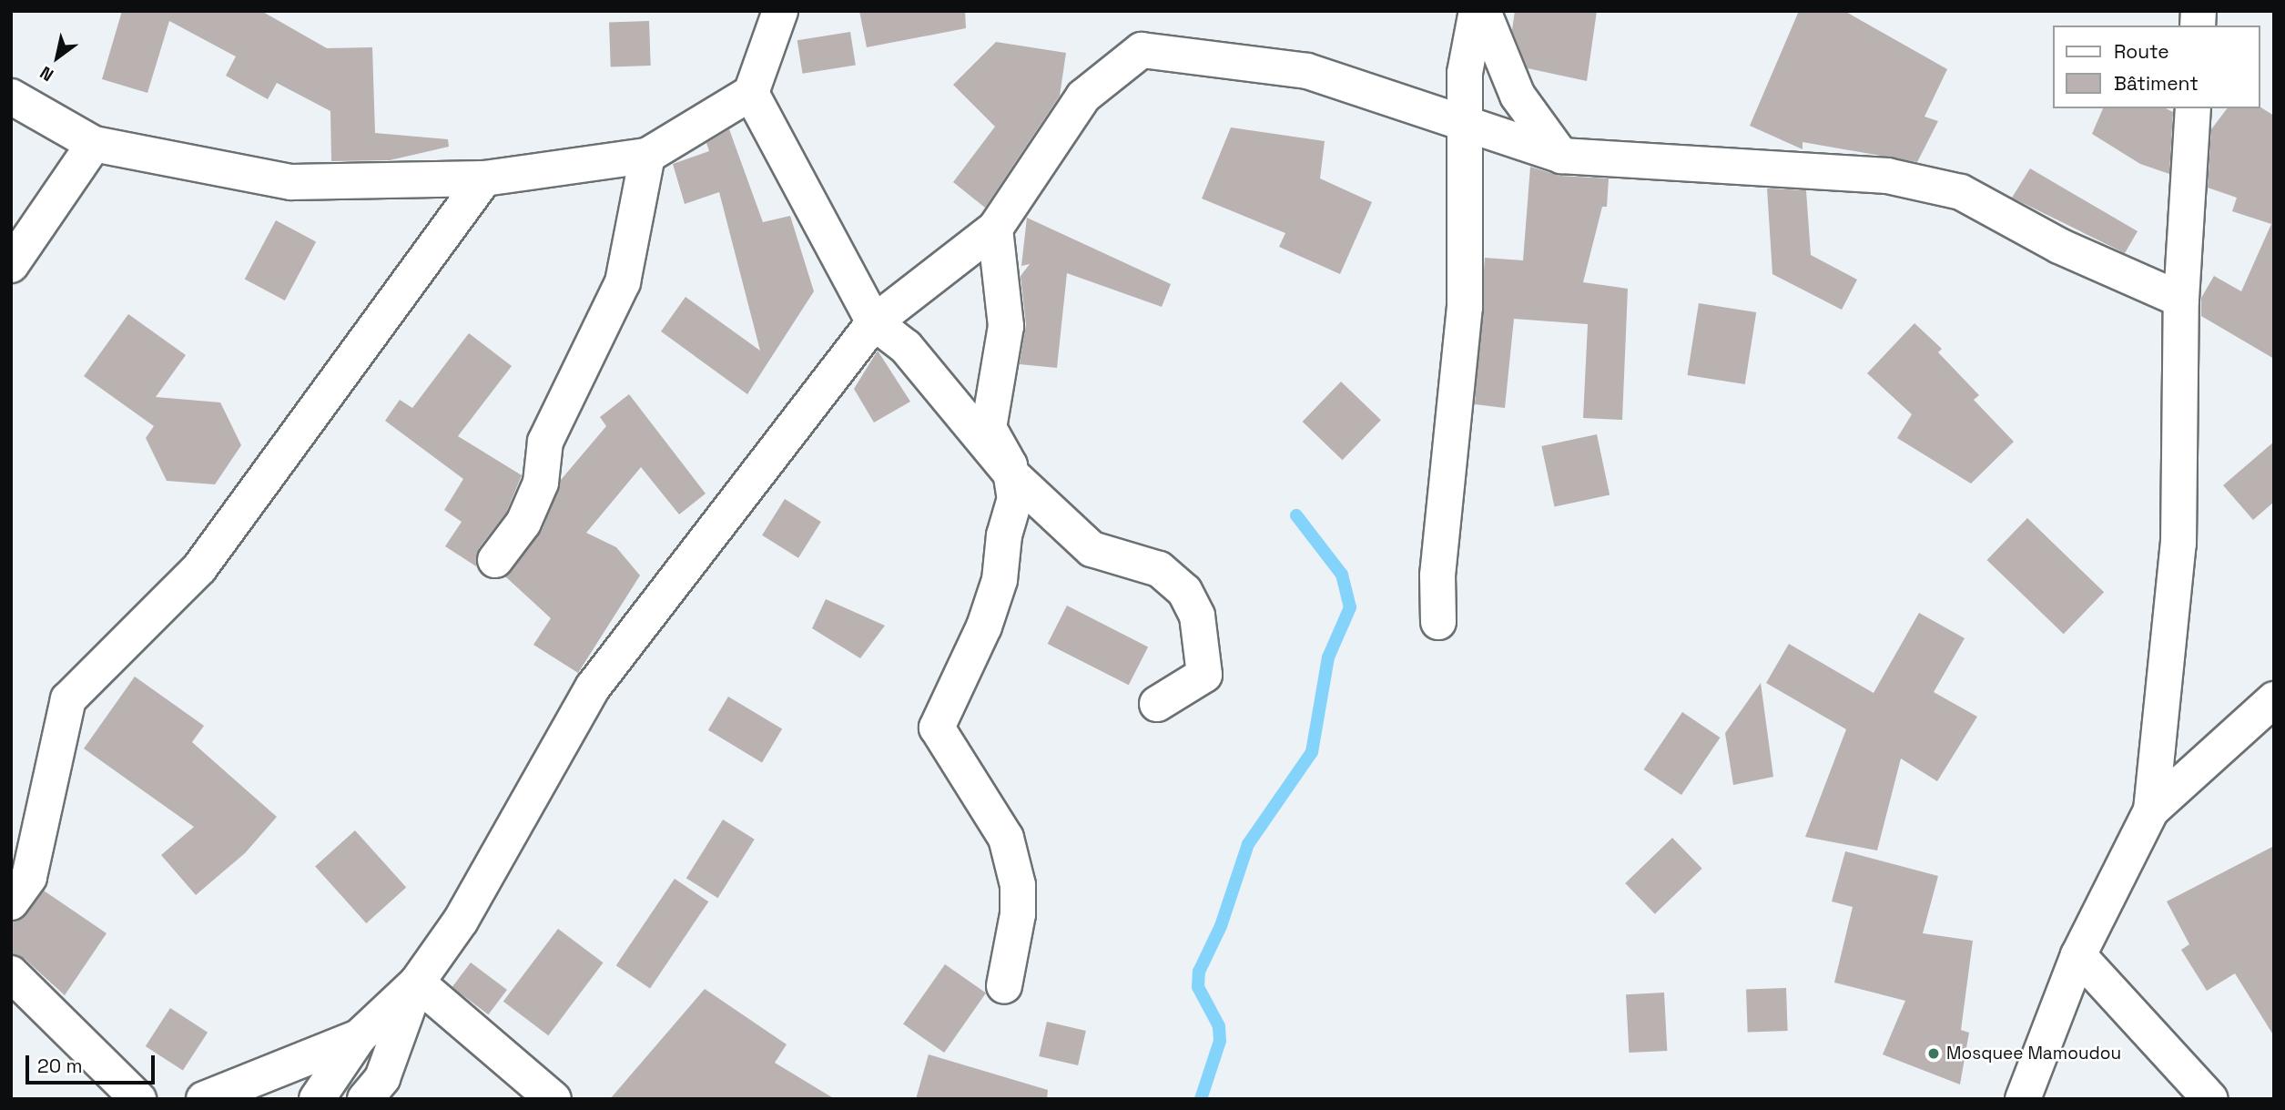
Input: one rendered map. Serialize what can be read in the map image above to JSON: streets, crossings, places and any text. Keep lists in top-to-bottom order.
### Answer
{
  "places": ["Mosquee Mamoudou"],
  "legend": ["Route", "Bâtiment"],
  "scale_bar": "20 m",
  "north": "bottom left"
}
